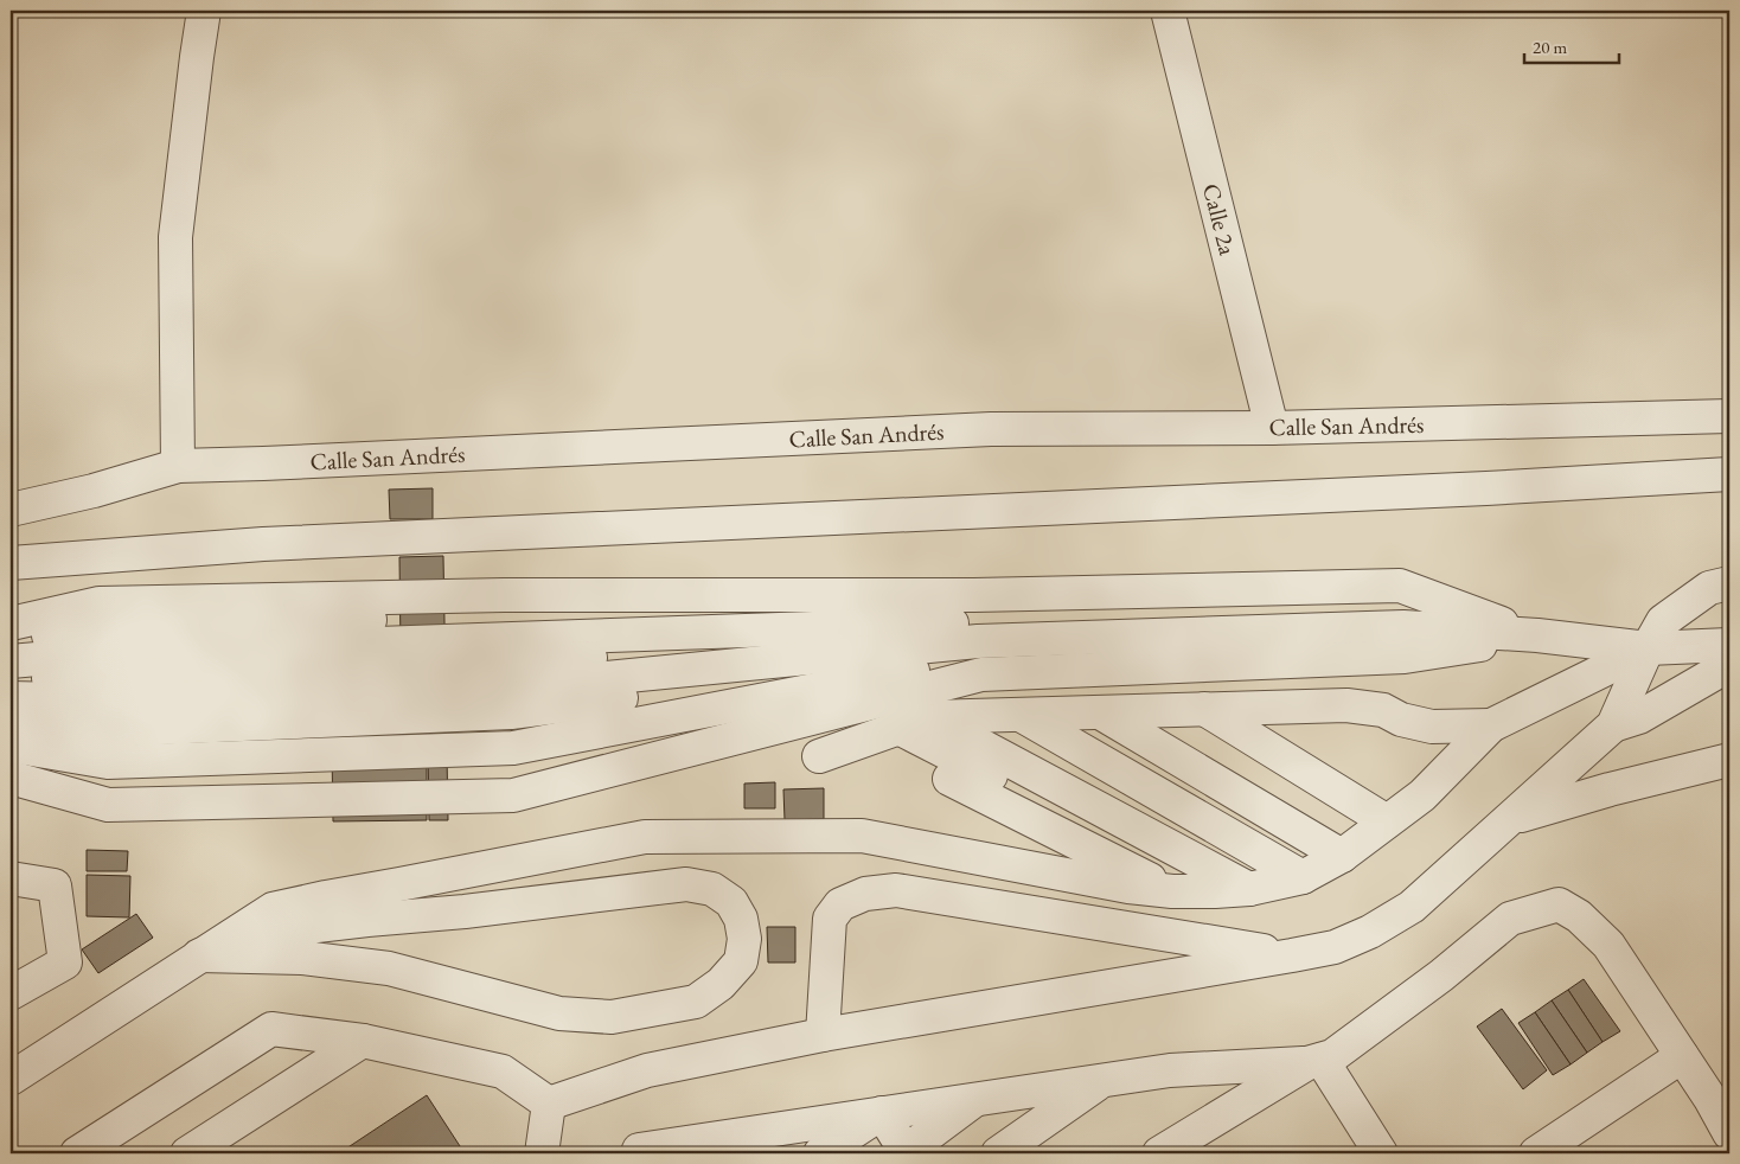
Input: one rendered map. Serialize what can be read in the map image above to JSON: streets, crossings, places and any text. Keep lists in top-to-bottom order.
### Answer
{
  "streets": {
    "street": ["Calle 2a", "Calle San Andrés"]
  },
  "crossings": [
    ["Calle 2a", "Calle San Andrés"]
  ],
  "scale_bar": "20 m"
}
